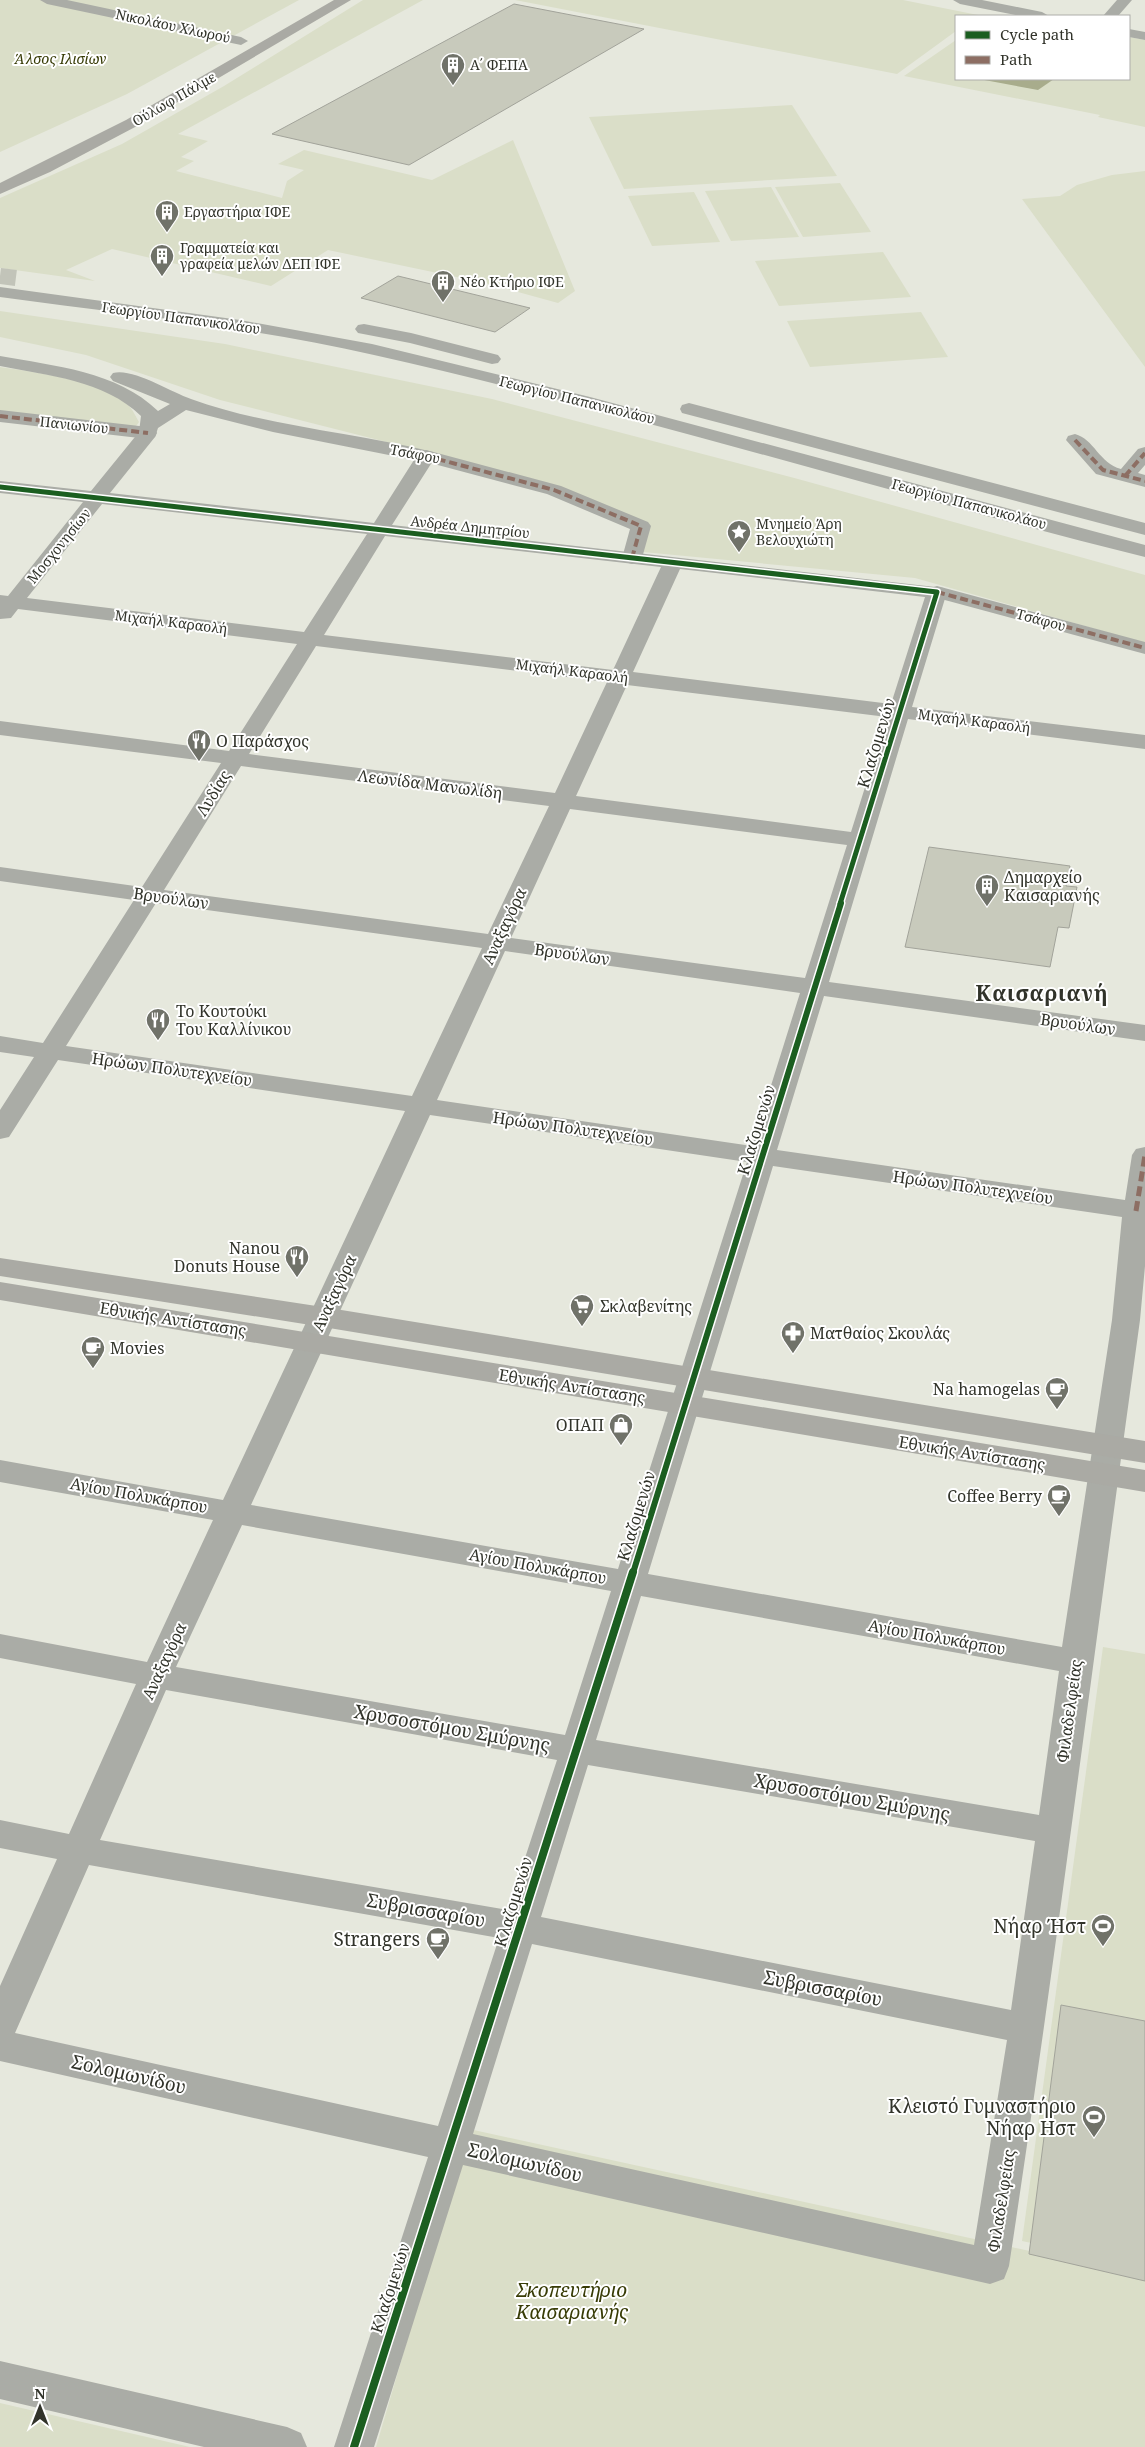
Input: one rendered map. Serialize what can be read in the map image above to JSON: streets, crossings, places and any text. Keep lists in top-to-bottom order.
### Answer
{
  "streets": {
    "main road": ["Ούλωφ Πάλμε", "Εθνικής Αντίστασης"],
    "street": [
      "Νικολάου Χλωρού",
      "Γεωργίου Παπανικολάου",
      "Πανιωνίου",
      "Τσάφου",
      "Ανδρέα Δημητρίου",
      "Μοσχονησίων",
      "Μιχαήλ Καραολή",
      "Κλαζομενών",
      "Λεωνίδα Μανωλίδη",
      "Λυδίας",
      "Βρυούλων",
      "Αναξαγόρα",
      "Ηρώων Πολυτεχνείου",
      "Αγίου Πολυκάρπου",
      "Φιλαδελφείας",
      "Χρυσοστόμου Σμύρνης",
      "Συβρισσαρίου",
      "Σολομωνίδου"
    ]
  },
  "crossings": [
    ["Νικολάου Χλωρού", "Ούλωφ Πάλμε"],
    ["Πανιωνίου", "Μοσχονησίων"],
    ["Τσάφου", "Ανδρέα Δημητρίου"],
    ["Τσάφου", "Κλαζομενών"],
    ["Τσάφου", "Λυδίας"],
    ["Ανδρέα Δημητρίου", "Μοσχονησίων"],
    ["Ανδρέα Δημητρίου", "Κλαζομενών"],
    ["Ανδρέα Δημητρίου", "Λυδίας"],
    ["Ανδρέα Δημητρίου", "Αναξαγόρα"],
    ["Μοσχονησίων", "Μιχαήλ Καραολή"],
    ["Μιχαήλ Καραολή", "Κλαζομενών"],
    ["Μιχαήλ Καραολή", "Λυδίας"],
    ["Μιχαήλ Καραολή", "Αναξαγόρα"],
    ["Κλαζομενών", "Λεωνίδα Μανωλίδη"],
    ["Κλαζομενών", "Βρυούλων"],
    ["Κλαζομενών", "Ηρώων Πολυτεχνείου"],
    ["Κλαζομενών", "Εθνικής Αντίστασης"],
    ["Κλαζομενών", "Αγίου Πολυκάρπου"],
    ["Κλαζομενών", "Χρυσοστόμου Σμύρνης"],
    ["Κλαζομενών", "Συβρισσαρίου"],
    ["Κλαζομενών", "Σολομωνίδου"],
    ["Λεωνίδα Μανωλίδη", "Λυδίας"],
    ["Λεωνίδα Μανωλίδη", "Αναξαγόρα"],
    ["Λυδίας", "Βρυούλων"],
    ["Λυδίας", "Ηρώων Πολυτεχνείου"],
    ["Βρυούλων", "Αναξαγόρα"],
    ["Αναξαγόρα", "Ηρώων Πολυτεχνείου"],
    ["Αναξαγόρα", "Εθνικής Αντίστασης"],
    ["Αναξαγόρα", "Αγίου Πολυκάρπου"],
    ["Αναξαγόρα", "Χρυσοστόμου Σμύρνης"],
    ["Αναξαγόρα", "Συβρισσαρίου"],
    ["Ηρώων Πολυτεχνείου", "Φιλαδελφείας"],
    ["Εθνικής Αντίστασης", "Φιλαδελφείας"],
    ["Αγίου Πολυκάρπου", "Φιλαδελφείας"],
    ["Φιλαδελφείας", "Χρυσοστόμου Σμύρνης"],
    ["Φιλαδελφείας", "Συβρισσαρίου"],
    ["Φιλαδελφείας", "Σολομωνίδου"]
  ],
  "districts": ["Καισαριανή"],
  "parks": ["Άλσος Ιλισίων", "Σκοπευτήριο Καισαριανής"],
  "places": {
    "building": [
      "Α΄ ΦΕΠΑ",
      "Εργαστήρια ΙΦΕ",
      "Γραμματεία και γραφεία μελών ΔΕΠ ΙΦΕ",
      "Νέο Κτήριο ΙΦΕ",
      "Δημαρχείο Καισαριανής"
    ],
    "place": ["Μνημείο Άρη Βελουχιώτη"],
    "restaurant": ["Ο Παράσχος", "Το Κουτούκι Του Καλλίνικου", "Nanou Donuts House"],
    "supermarket": ["Σκλαβενίτης"],
    "pharmacy": ["Ματθαίος Σκουλάς"],
    "cafe": [
      "Movies",
      "Na hamogelas",
      "Coffee Berry",
      "Strangers"
    ],
    "shop": ["ΟΠΑΠ"],
    "sports": ["Νήαρ Ήστ", "Κλειστό Γυμναστήριο Νήαρ Ηστ"]
  },
  "legend": ["Cycle path", "Path"],
  "north": "top"
}
